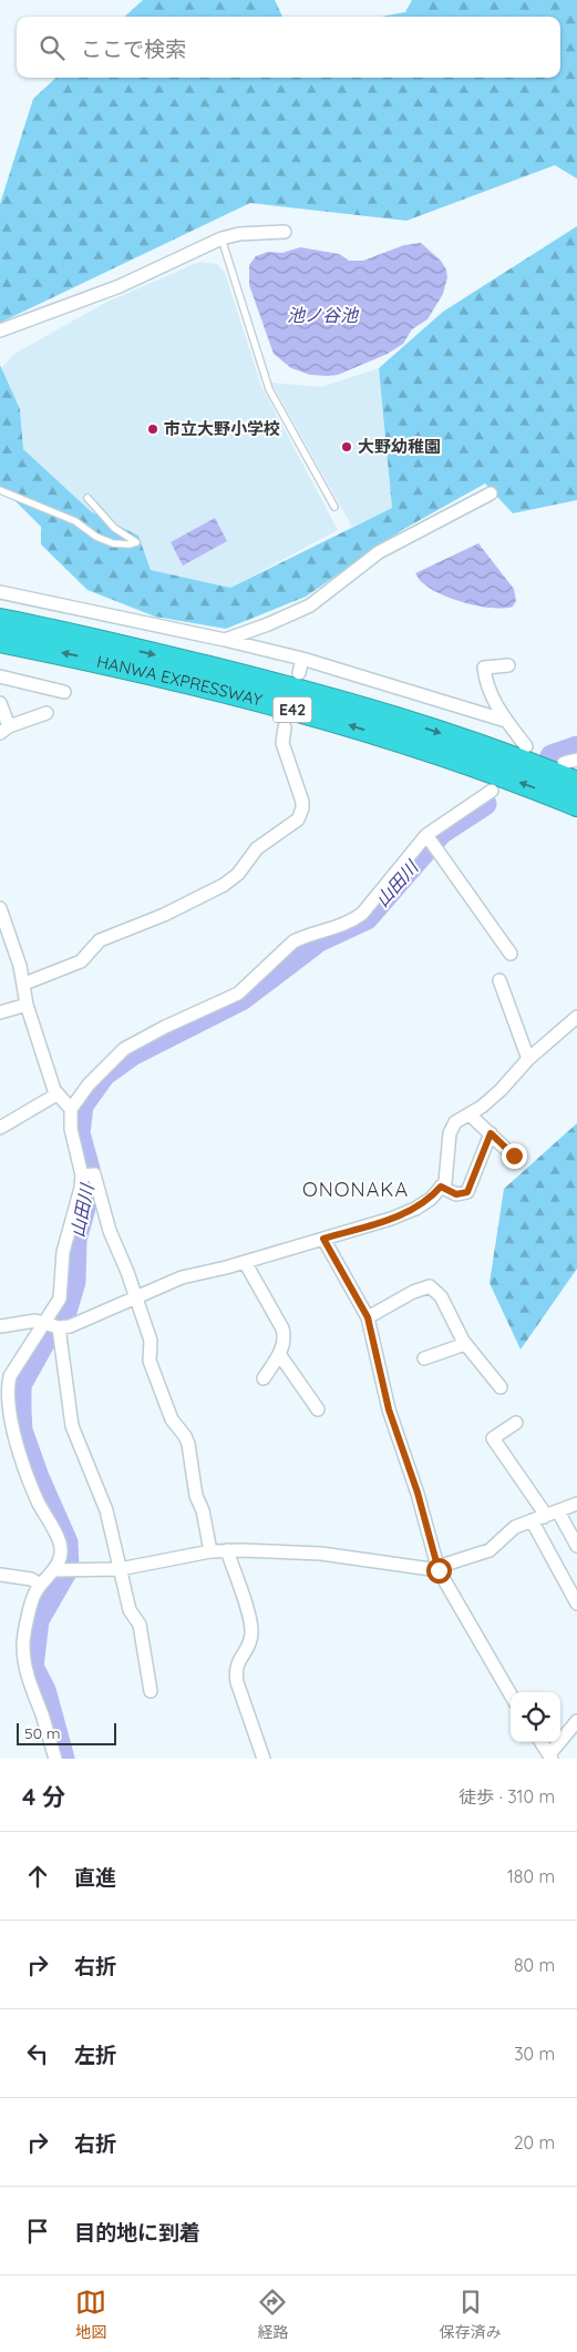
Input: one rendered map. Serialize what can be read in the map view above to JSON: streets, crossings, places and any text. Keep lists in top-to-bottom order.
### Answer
{
  "streets": {
    "highway": ["HANWA EXPRESSWAY", "E42"]
  },
  "districts": ["ONONAKA"],
  "water": ["池ノ谷池", "山田川"],
  "places": ["市立大野小学校", "大野幼稚園"],
  "scale_bar": "50 m",
  "page": {
    "search": "ここで検索",
    "scale": "50 m",
    "heading": ["4 分", "徒歩 · 310 m"],
    "list": [
      ["直進", "180 m"],
      ["右折", "80 m"],
      ["左折", "30 m"],
      ["右折", "20 m"],
      "目的地に到着"
    ],
    "nav": ["地図", "経路", "保存済み"]
  }
}
